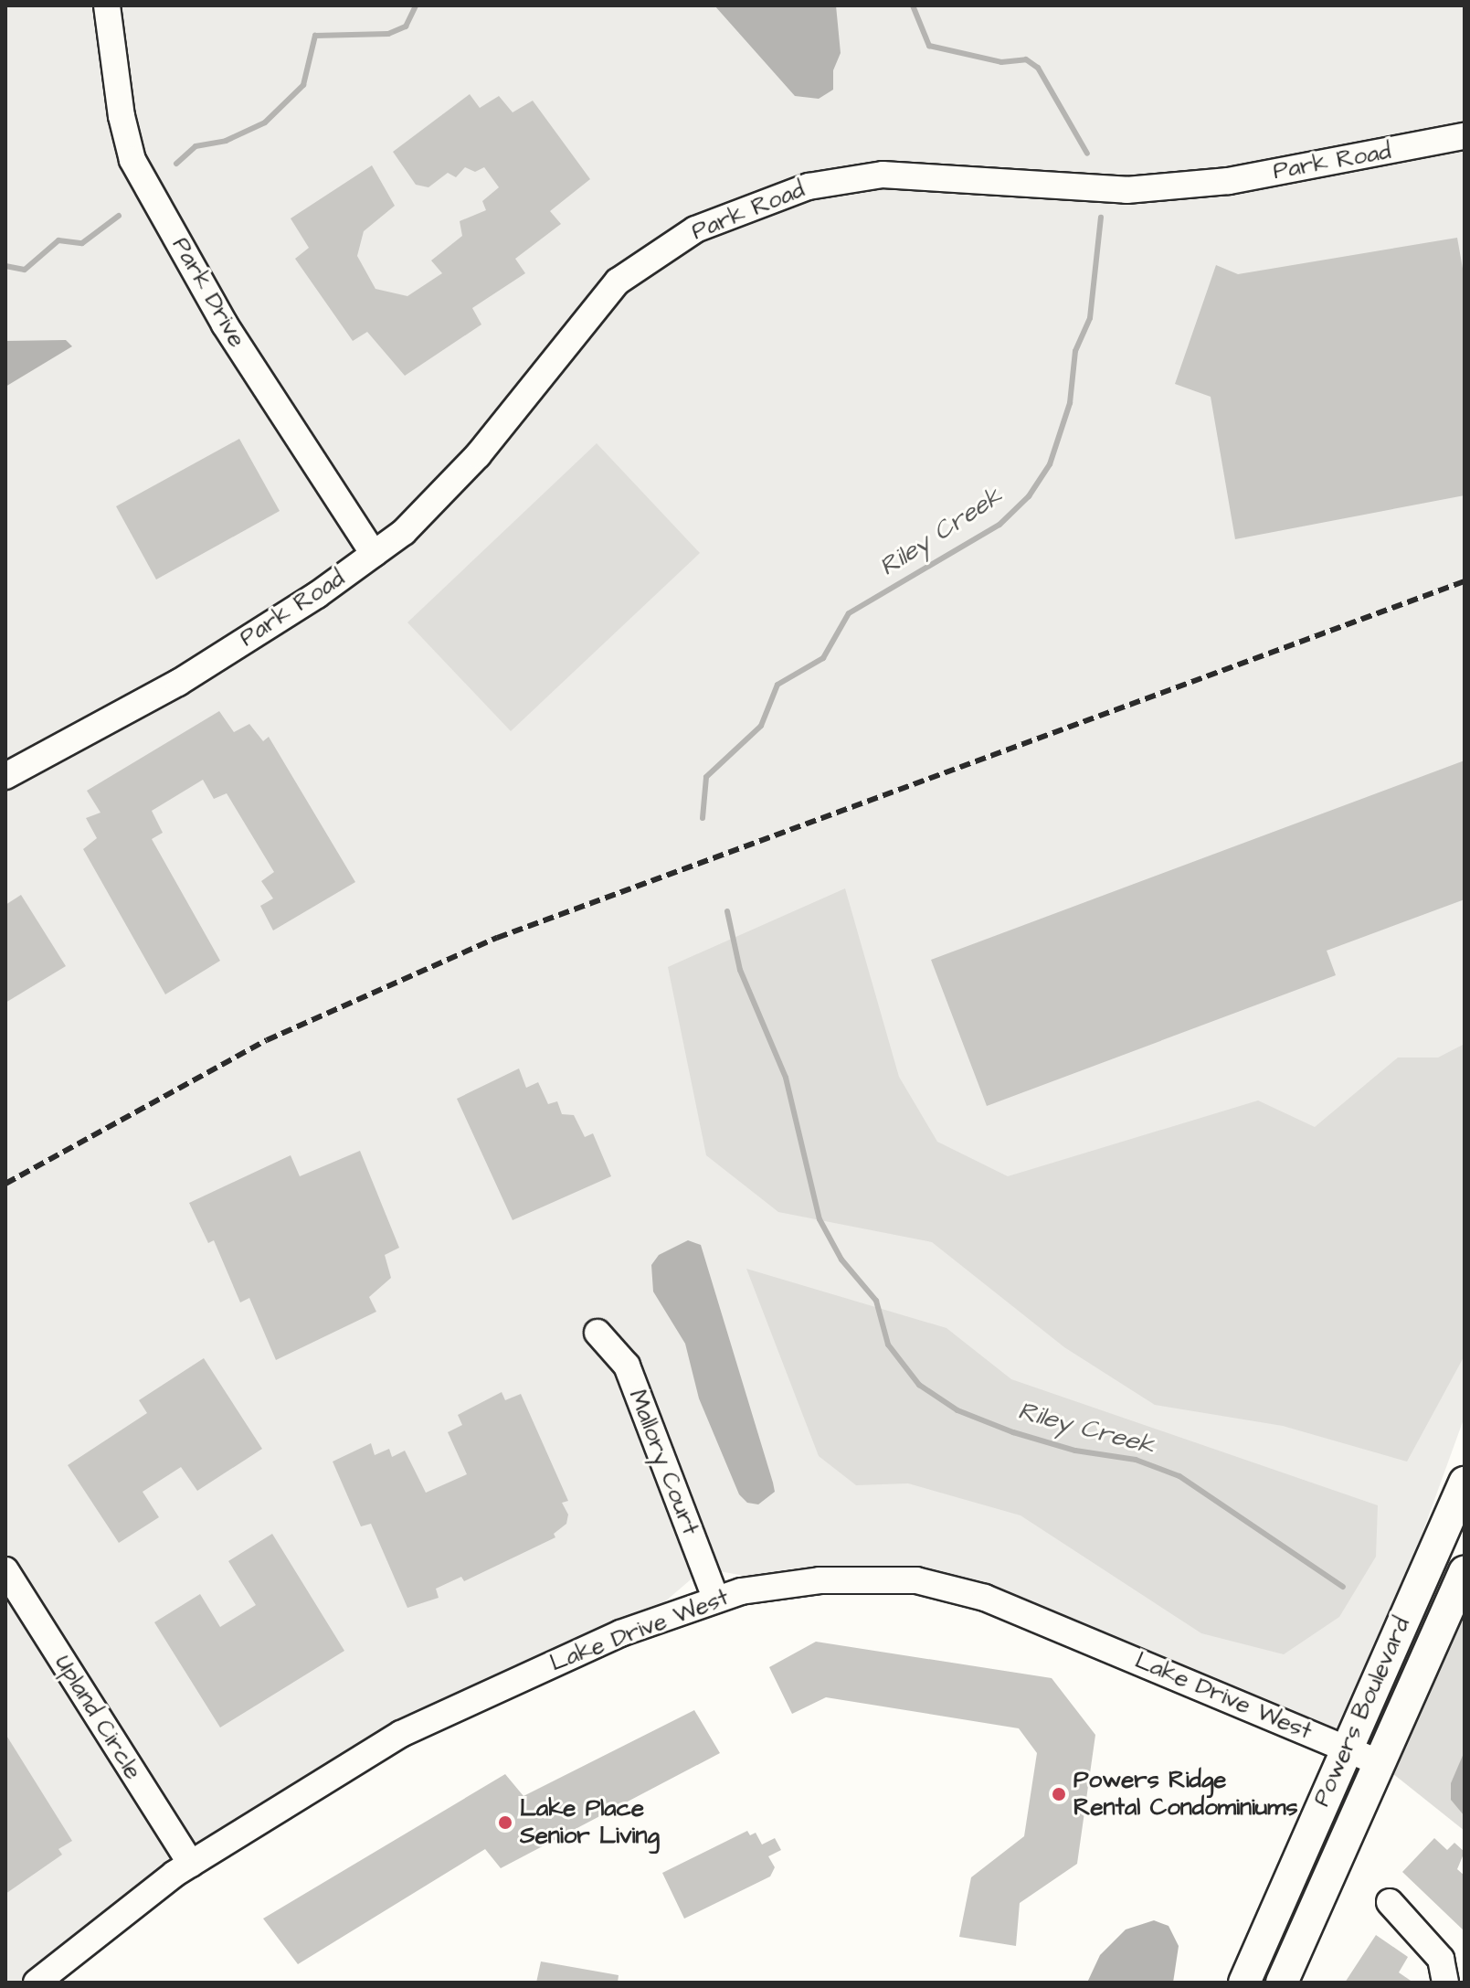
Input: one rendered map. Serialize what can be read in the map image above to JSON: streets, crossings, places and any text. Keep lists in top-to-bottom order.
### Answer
{
  "streets": {
    "main road": ["Powers Boulevard"],
    "street": [
      "Park Road",
      "Park Drive",
      "Mallory Court",
      "Lake Drive West",
      "Upland Circle"
    ]
  },
  "crossings": [
    ["Park Road", "Park Drive"],
    ["Mallory Court", "Lake Drive West"],
    ["Lake Drive West", "Powers Boulevard"],
    ["Lake Drive West", "Upland Circle"]
  ],
  "water": ["Riley Creek"],
  "places": ["Powers Ridge Rental Condominiums", "Lake Place Senior Living"]
}
